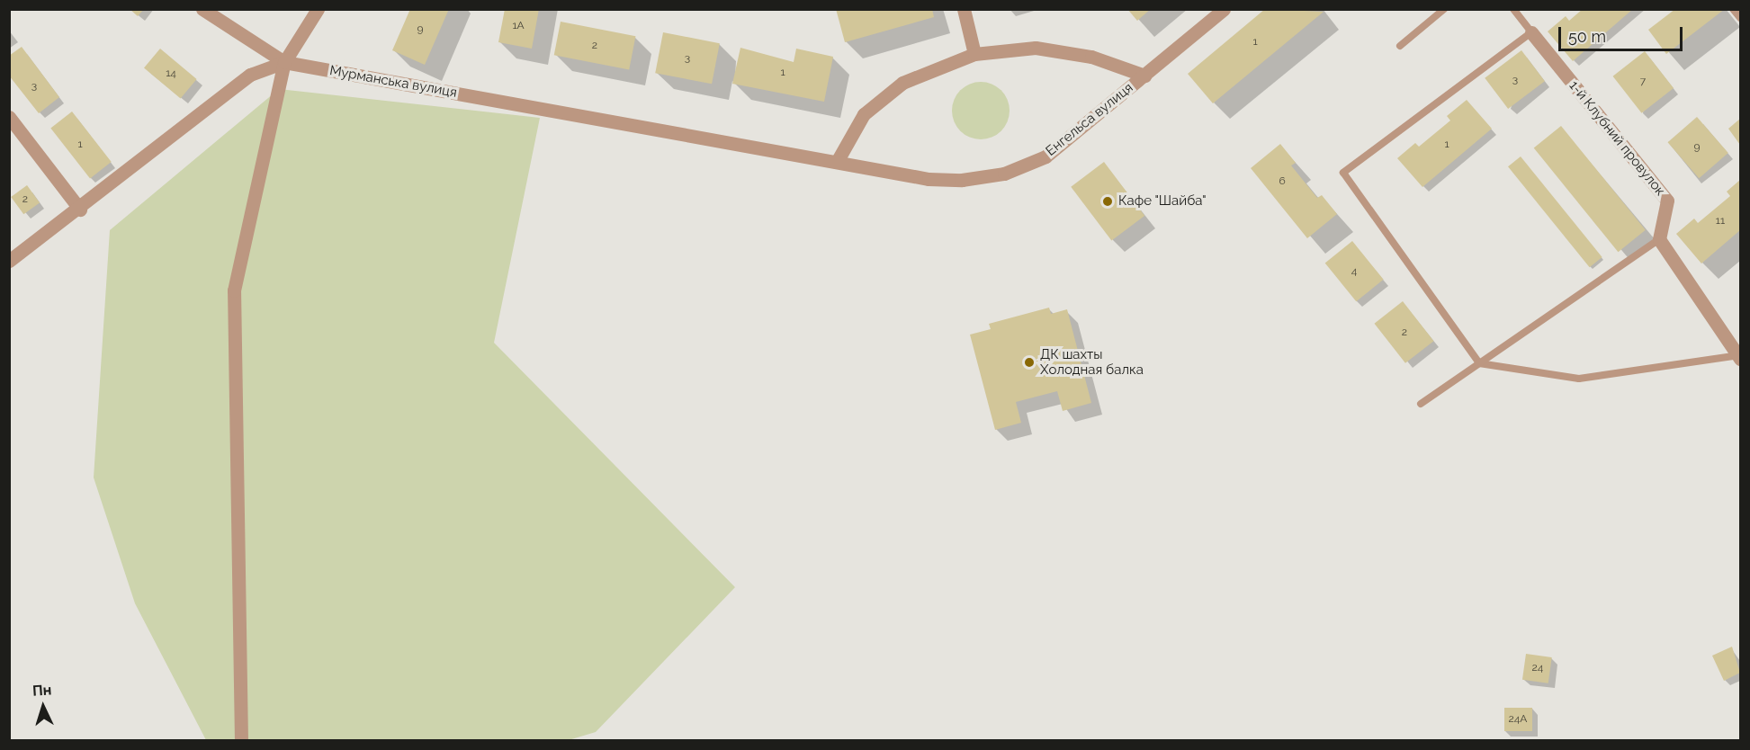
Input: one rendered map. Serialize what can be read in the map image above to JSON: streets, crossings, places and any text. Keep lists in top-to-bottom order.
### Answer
{
  "streets": {
    "street": ["Мурманська вулиця", "Енгельса вулиця", "1-й Клубний провулок"]
  },
  "crossings": [
    ["Мурманська вулиця", "Енгельса вулиця"]
  ],
  "places": ["Кафе \"Шайба\"", "ДК шахты Холодная балка"],
  "house_numbers": [
    "1А",
    "9",
    "1",
    "2",
    "3",
    "1",
    "14",
    "3",
    "7",
    "3",
    "1",
    "1",
    "9",
    "6",
    "2",
    "11",
    "4",
    "2",
    "24",
    "24А"
  ],
  "scale_bar": "50 m",
  "north": "top"
}
